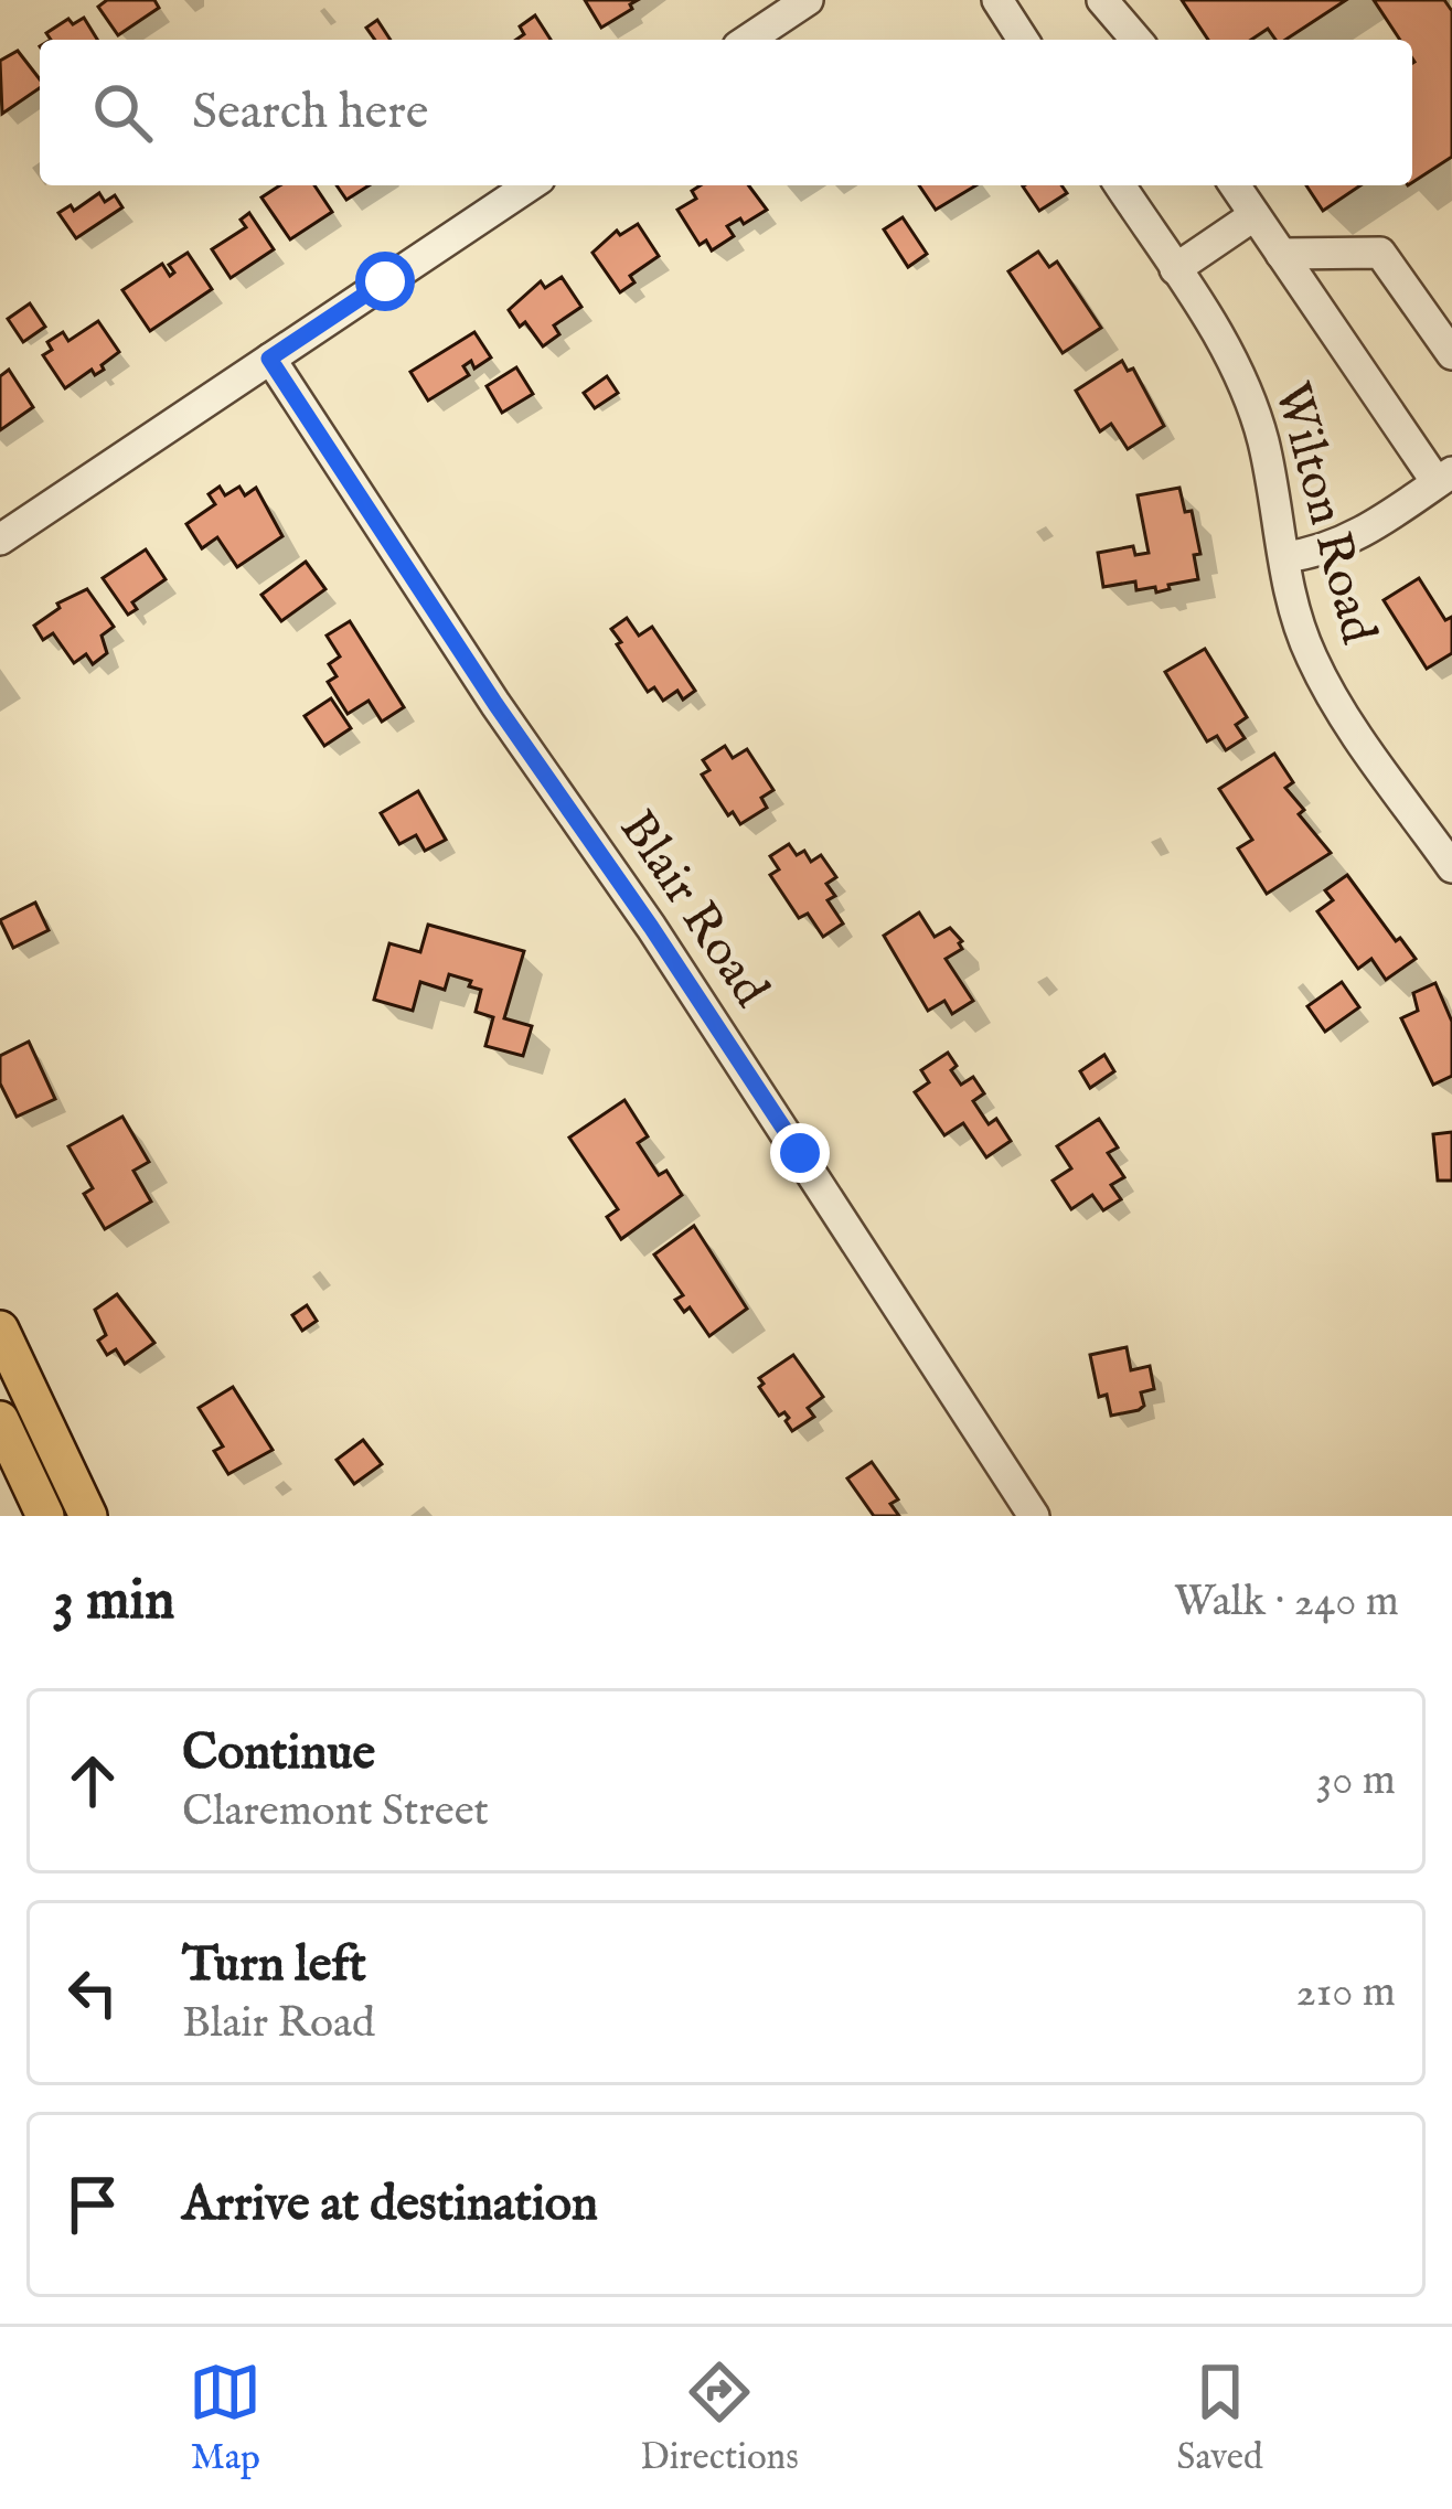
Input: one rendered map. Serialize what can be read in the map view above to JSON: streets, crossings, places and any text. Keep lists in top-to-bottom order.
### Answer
{
  "streets": {
    "street": ["Wilton Road", "Blair Road"]
  },
  "page": {
    "search": "Search here",
    "heading": ["3 min", "Walk · 240 m"],
    "list": [
      ["Continue", "Claremont Street", "30 m"],
      ["Turn left", "Blair Road", "210 m"],
      "Arrive at destination"
    ],
    "nav": ["Map", "Directions", "Saved"]
  }
}
